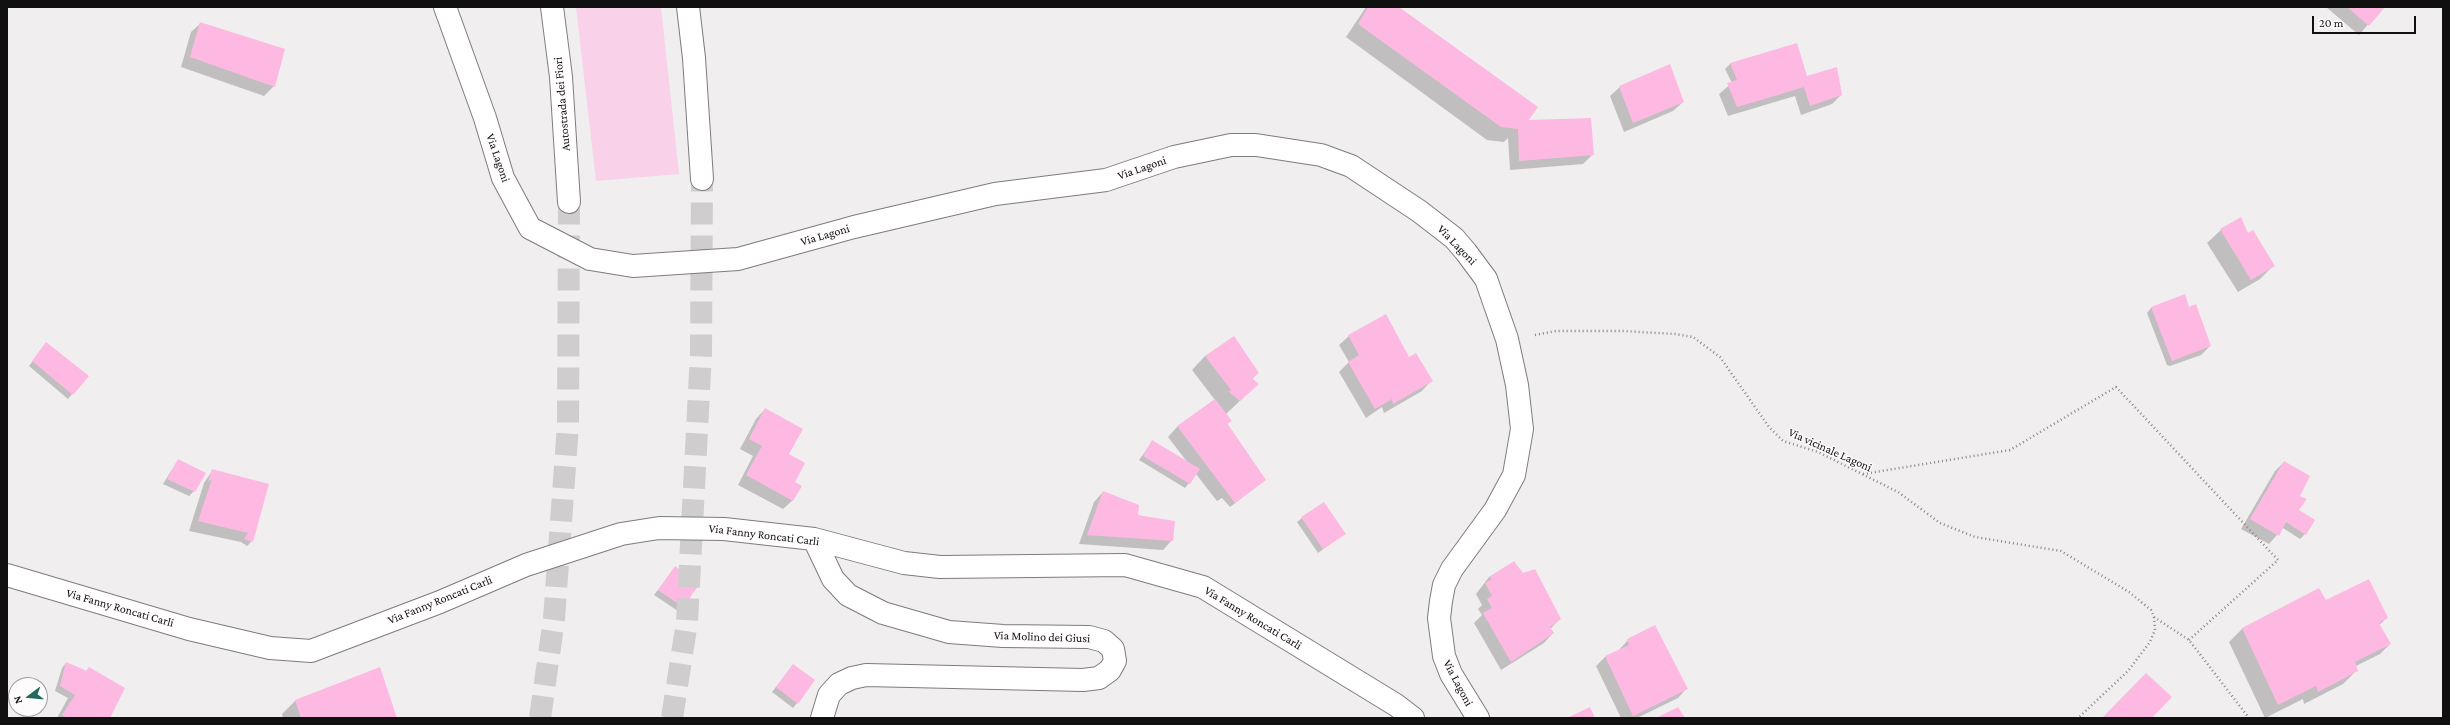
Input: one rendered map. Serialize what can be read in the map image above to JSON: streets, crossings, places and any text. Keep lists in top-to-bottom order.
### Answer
{
  "streets": {
    "main road": [
      "Autostrada dei Fiori",
      "Via Lagoni",
      "Via Fanny Roncati Carli",
      "Via Molino dei Giusi"
    ],
    "path": ["Via vicinale Lagoni"]
  },
  "crossings": [
    ["Via Lagoni", "Via vicinale Lagoni"],
    ["Via Fanny Roncati Carli", "Via Molino dei Giusi"]
  ],
  "scale_bar": "20 m",
  "north": "left"
}
